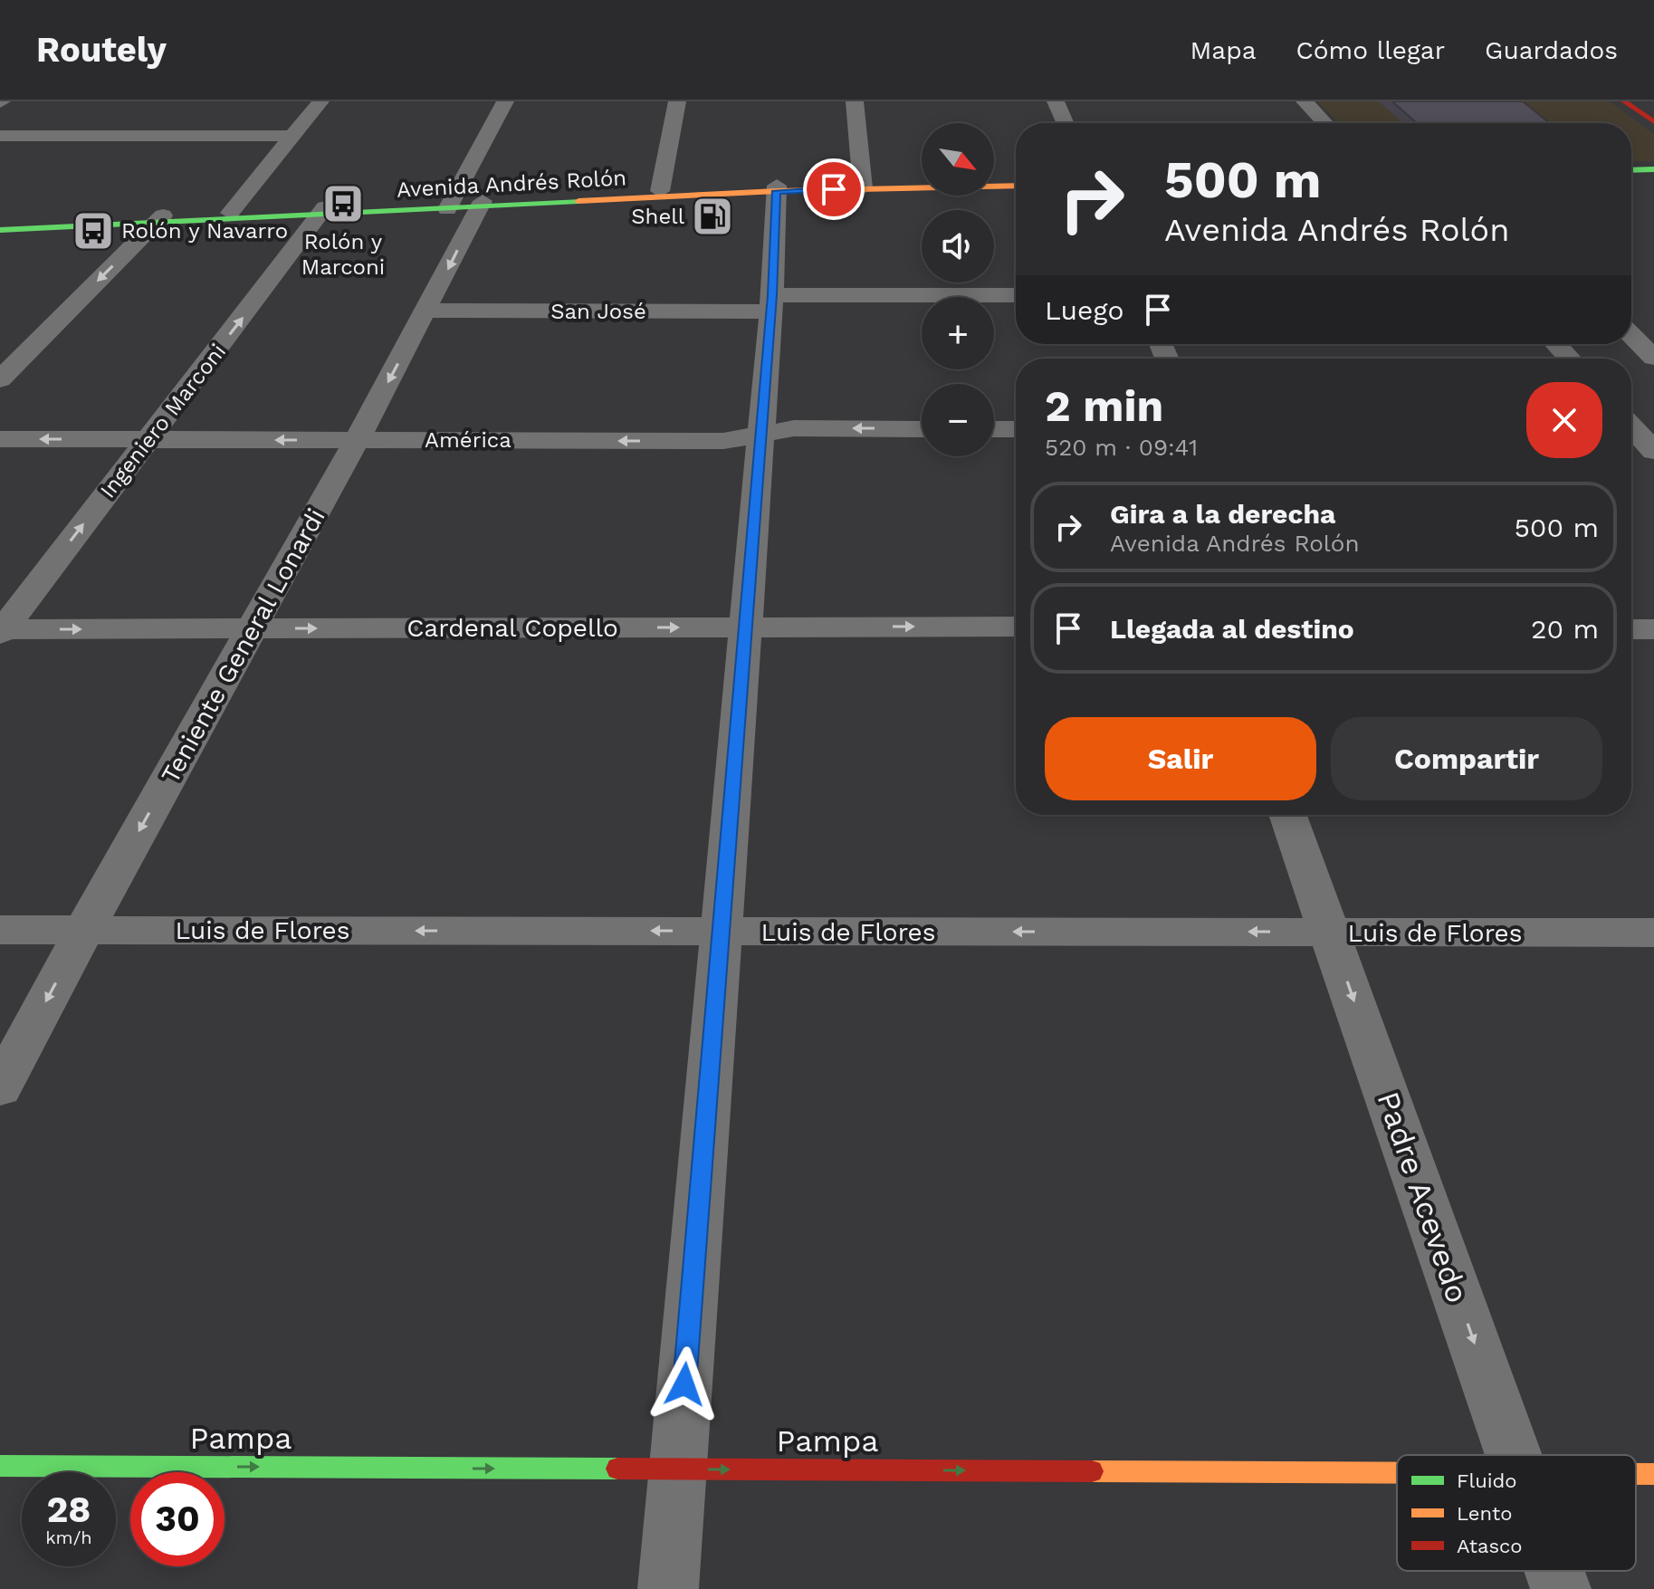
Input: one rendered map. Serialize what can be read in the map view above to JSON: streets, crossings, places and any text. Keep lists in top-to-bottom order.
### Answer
{
  "streets": {
    "main road": ["Avenida Andrés Rolón", "Pampa"],
    "street": [
      "San José",
      "Ingeniero Marconi",
      "América",
      "Cardenal Copello",
      "Teniente General Lonardi",
      "Luis de Flores",
      "Padre Acevedo"
    ]
  },
  "crossings": [
    ["Avenida Andrés Rolón", "Ingeniero Marconi"],
    ["Avenida Andrés Rolón", "Teniente General Lonardi"],
    ["San José", "Teniente General Lonardi"],
    ["Ingeniero Marconi", "América"],
    ["Ingeniero Marconi", "Cardenal Copello"],
    ["América", "Teniente General Lonardi"],
    ["Cardenal Copello", "Teniente General Lonardi"],
    ["Teniente General Lonardi", "Luis de Flores"],
    ["Luis de Flores", "Padre Acevedo"]
  ],
  "one_way": [
    "Cardenal Copello",
    "Luis de Flores",
    "Padre Acevedo",
    "Pampa"
  ],
  "places": {
    "bus stop": ["Rolón y Marconi", "Rolón y Navarro"],
    "fuel station": ["Shell"]
  },
  "legend": ["Fluido", "Lento", "Atasco"],
  "north": "bottom right",
  "page": {
    "header": "Routely",
    "nav": ["Mapa", "Cómo llegar", "Guardados"],
    "map_buttons": ["+", "−"],
    "turn": ["500 m", "Avenida Andrés Rolón"],
    "then": "Luego",
    "heading": ["2 min", "520 m · 09:41"],
    "list": [
      {
        "name": "Gira a la derecha",
        "note": "Avenida Andrés Rolón",
        "value": "500 m"
      },
      {
        "name": "Llegada al destino",
        "value": "20 m"
      }
    ],
    "buttons": ["Salir", "Compartir"],
    "speed": "28 km/h",
    "limit": "30"
  }
}
